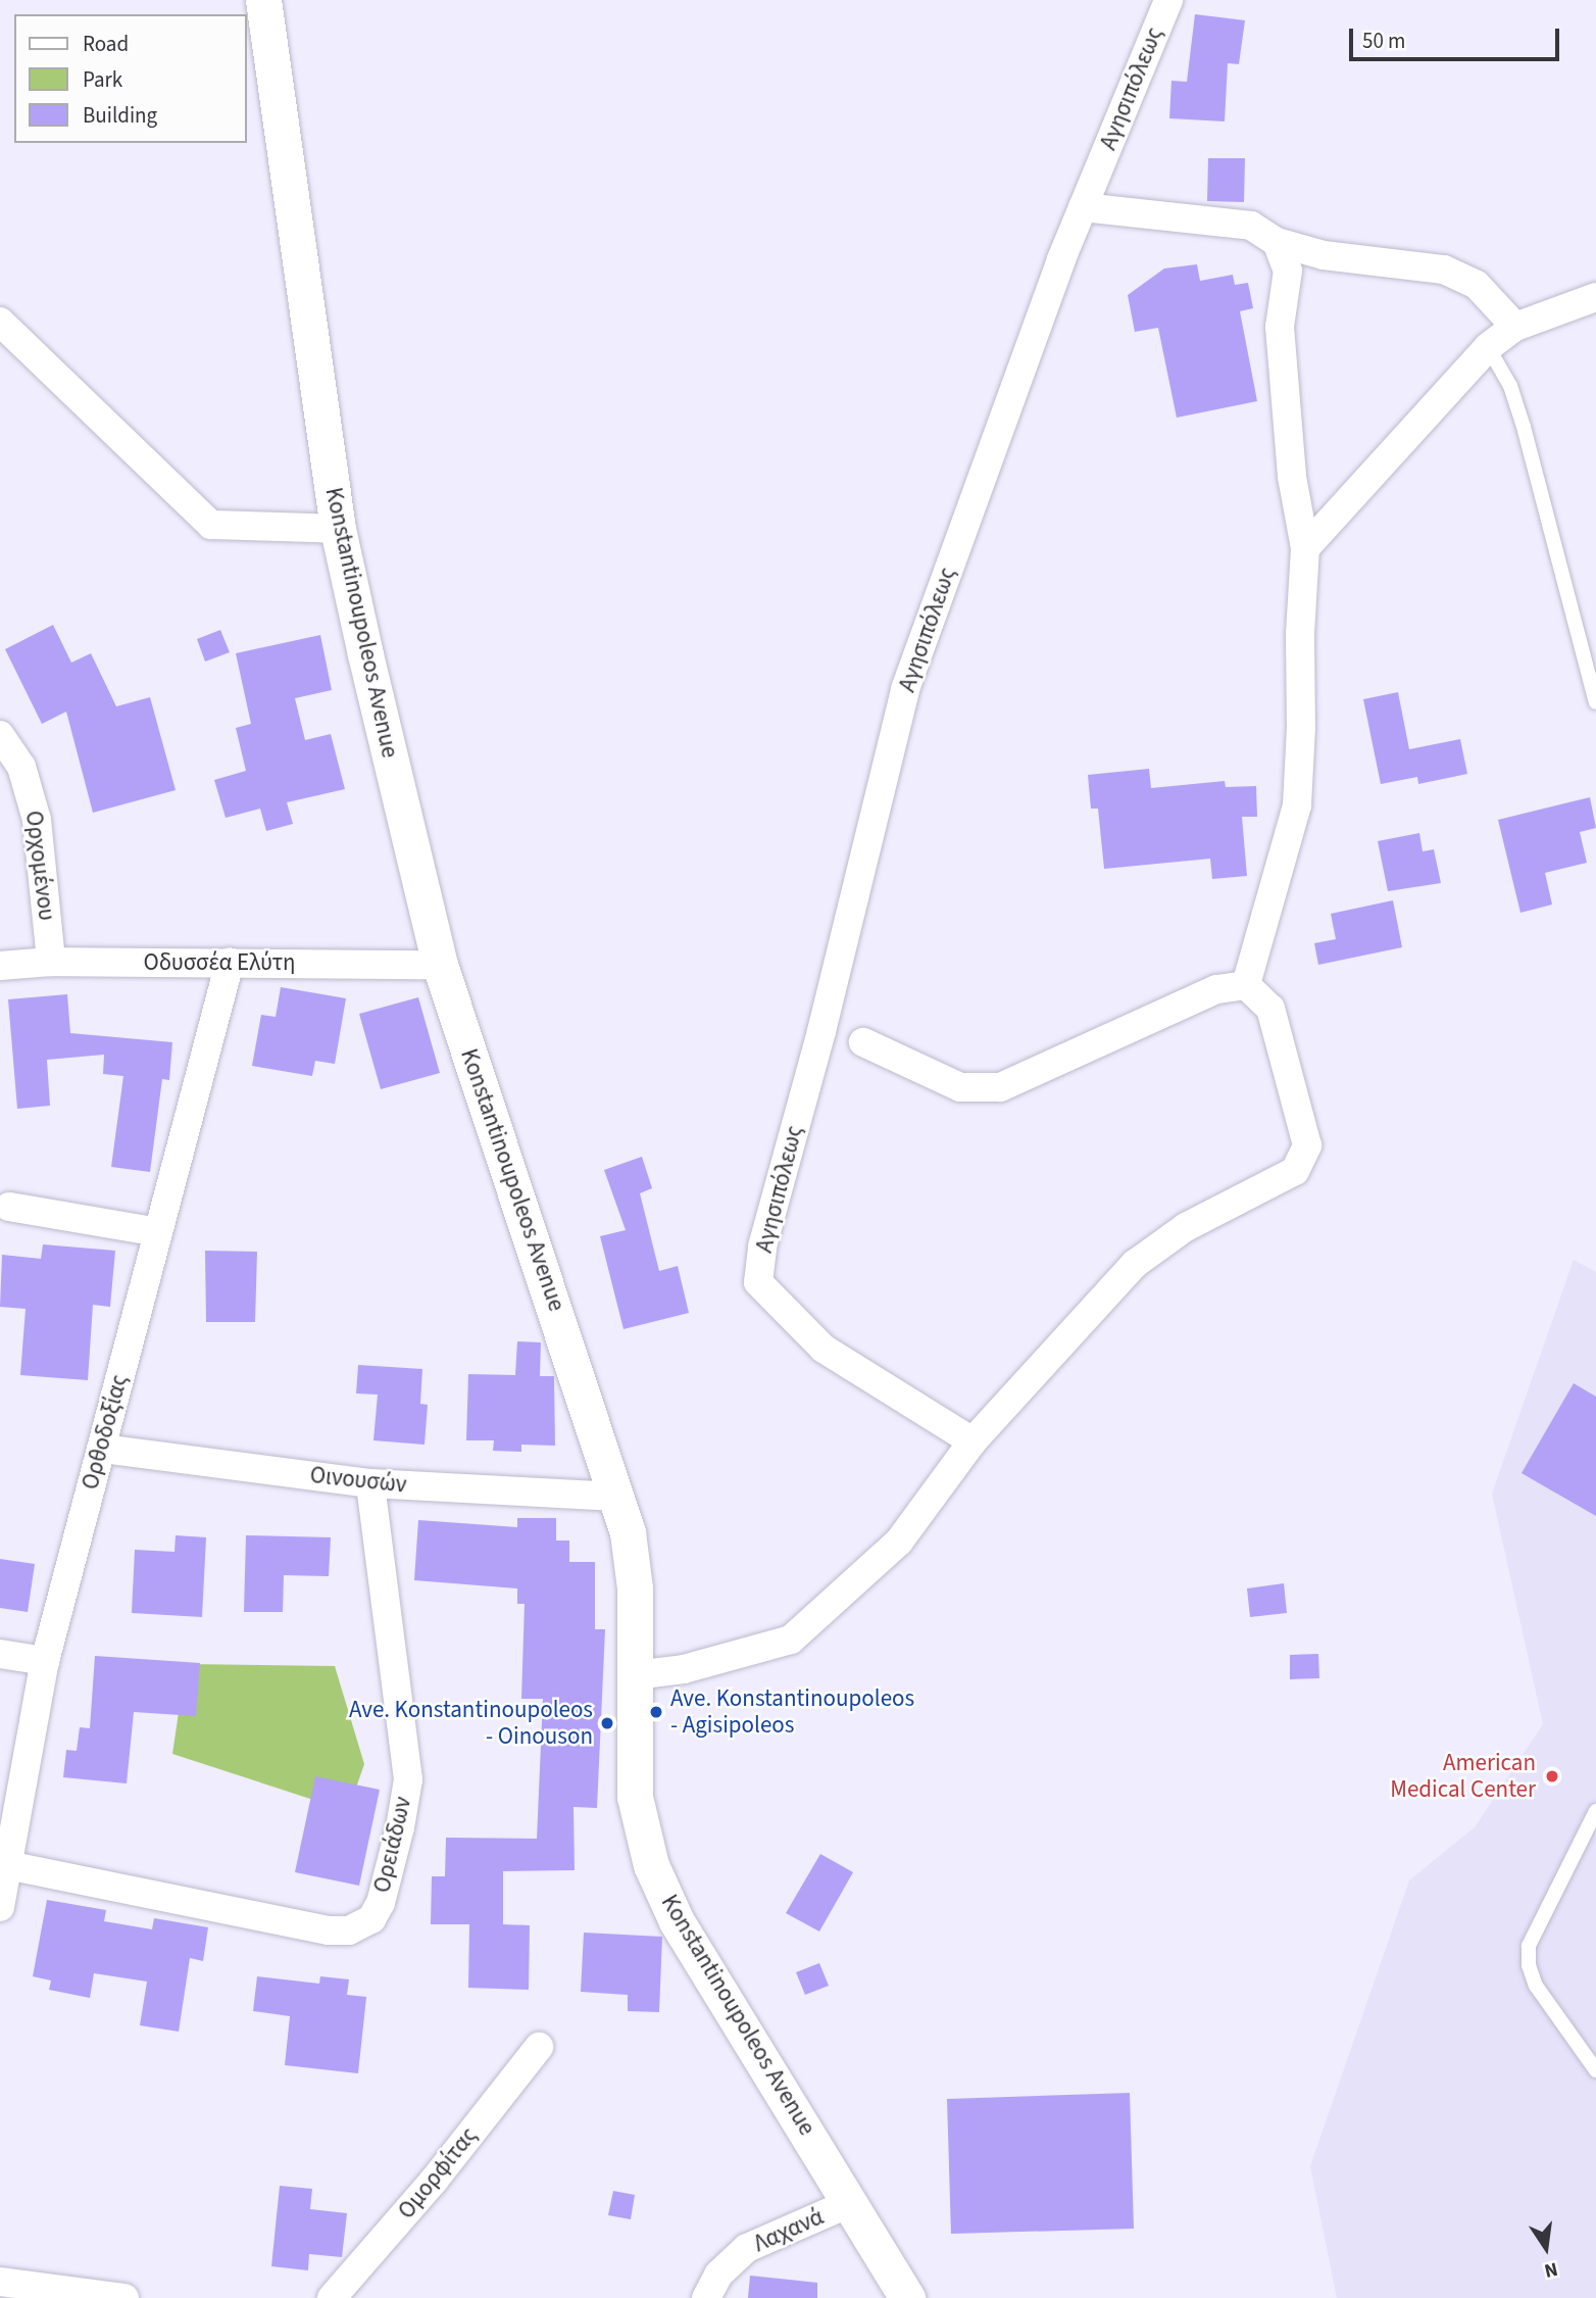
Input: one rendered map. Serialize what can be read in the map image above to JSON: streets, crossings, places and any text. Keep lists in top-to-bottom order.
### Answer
{
  "streets": {
    "street": [
      "Αγησιπόλεως",
      "Konstantinoupoleos Avenue",
      "Ορχομένου",
      "Οδυσσέα Ελύτη",
      "Ορθοδοξίας",
      "Οινουσών",
      "Ορειάδων",
      "Ομορφίτας",
      "Λαχανά"
    ]
  },
  "crossings": [
    ["Konstantinoupoleos Avenue", "Οδυσσέα Ελύτη"],
    ["Konstantinoupoleos Avenue", "Οινουσών"],
    ["Konstantinoupoleos Avenue", "Λαχανά"],
    ["Ορχομένου", "Οδυσσέα Ελύτη"],
    ["Οδυσσέα Ελύτη", "Ορθοδοξίας"],
    ["Ορθοδοξίας", "Οινουσών"],
    ["Ορθοδοξίας", "Ορειάδων"],
    ["Οινουσών", "Ορειάδων"]
  ],
  "places": ["Ave. Konstantinoupoleos - Agisipoleos", "Ave. Konstantinoupoleos - Oinouson", "American Medical Center"],
  "legend": ["Road", "Park", "Building"],
  "scale_bar": "50 m",
  "north": "bottom"
}
